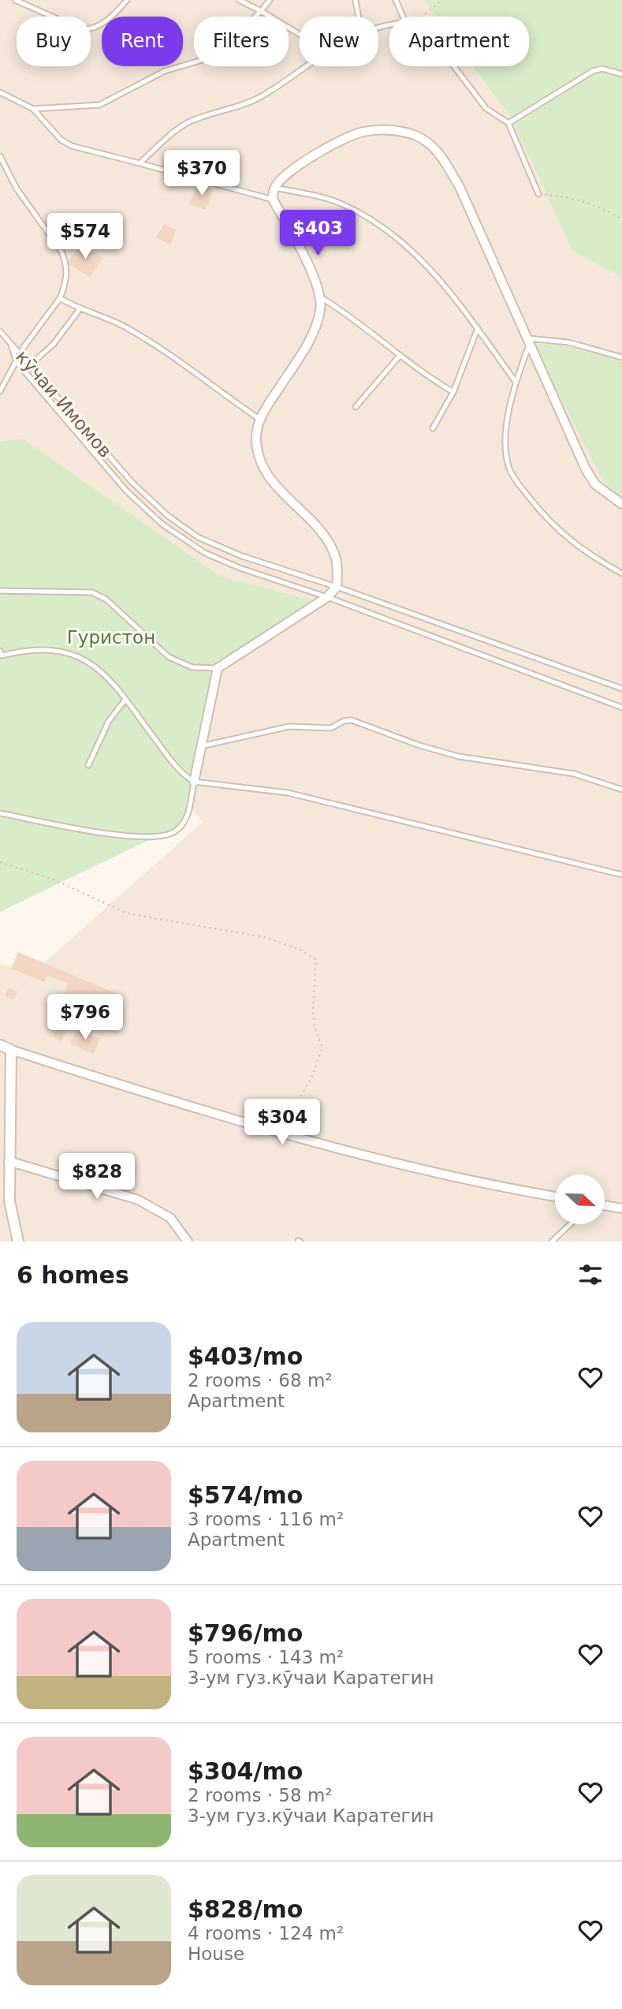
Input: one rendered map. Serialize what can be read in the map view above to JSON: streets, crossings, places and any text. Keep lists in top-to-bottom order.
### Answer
{
  "streets": {
    "lane": ["кӯчаи Имомов"]
  },
  "parks": ["Гуристон"],
  "north": "right",
  "page": {
    "chip": [
      "Buy",
      "Rent",
      "Filters",
      "New",
      "Apartment"
    ],
    "price": [
      "$370",
      "$403",
      "$574",
      "$796",
      "$304",
      "$828"
    ],
    "heading": "6 homes",
    "list": [
      {
        "name": "$403/mo",
        "note": "2 rooms · 68 m² · Apartment"
      },
      {
        "name": "$574/mo",
        "note": "3 rooms · 116 m² · Apartment"
      },
      {
        "name": "$796/mo",
        "note": "5 rooms · 143 m² · 3-ум гуз.кӯчаи Каратегин"
      },
      {
        "name": "$304/mo",
        "note": "2 rooms · 58 m² · 3-ум гуз.кӯчаи Каратегин"
      },
      {
        "name": "$828/mo",
        "note": "4 rooms · 124 m² · House"
      }
    ]
  }
}
